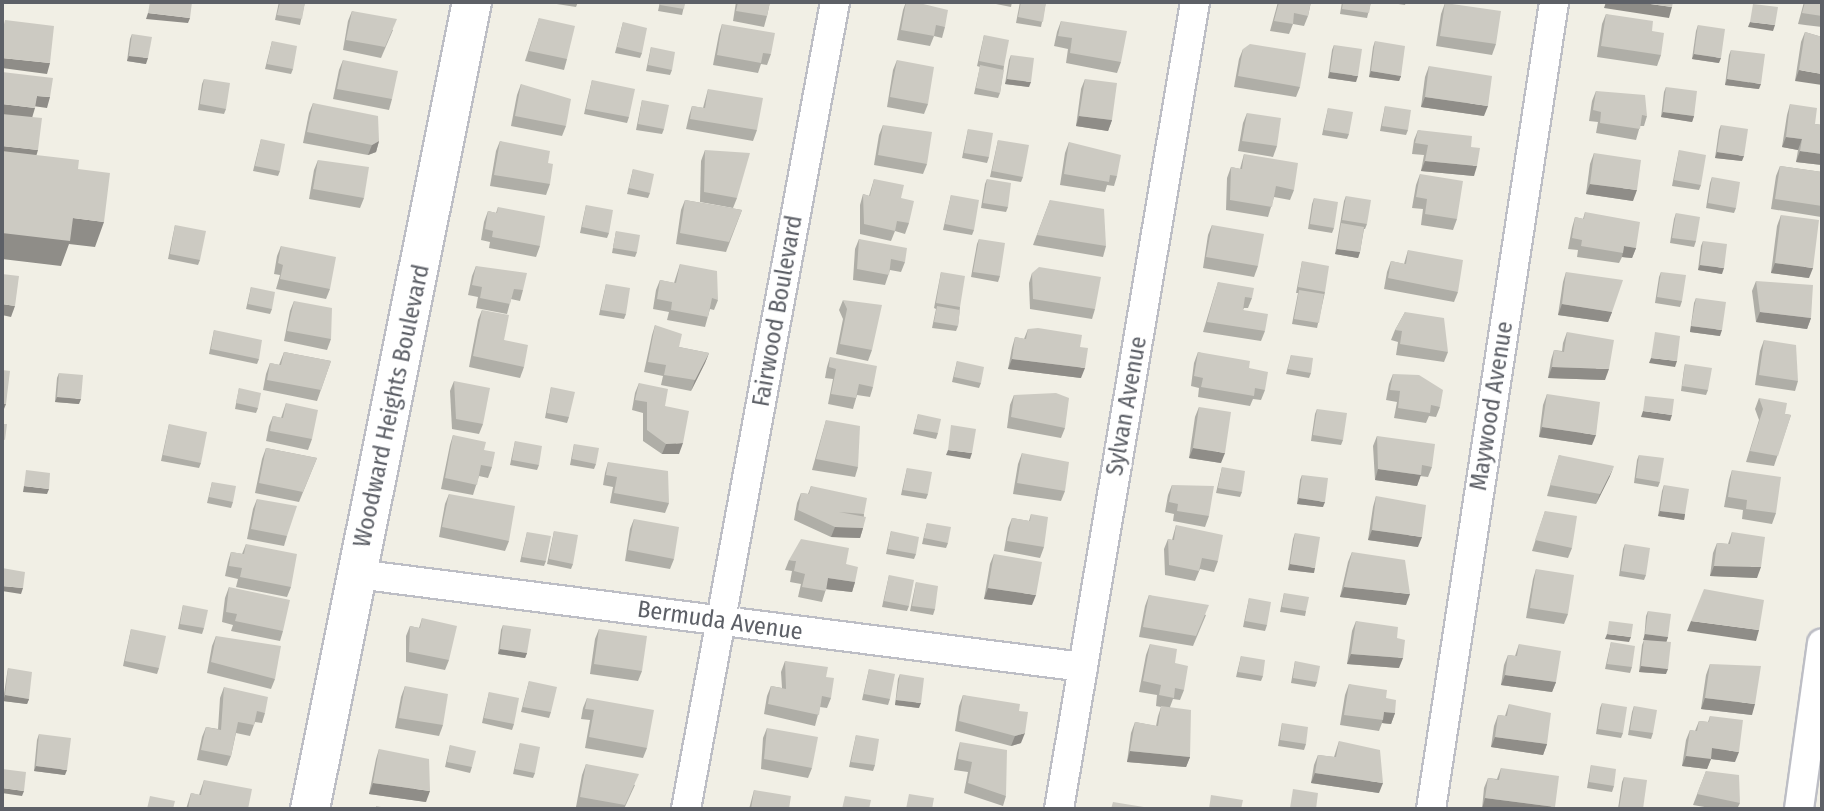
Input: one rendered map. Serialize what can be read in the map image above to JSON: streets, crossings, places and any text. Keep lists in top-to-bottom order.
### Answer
{
  "streets": {
    "street": [
      "Fairwood Boulevard",
      "Woodward Heights Boulevard",
      "Sylvan Avenue",
      "Maywood Avenue",
      "Bermuda Avenue"
    ]
  },
  "crossings": [
    ["Fairwood Boulevard", "Bermuda Avenue"],
    ["Woodward Heights Boulevard", "Bermuda Avenue"],
    ["Sylvan Avenue", "Bermuda Avenue"]
  ]
}
